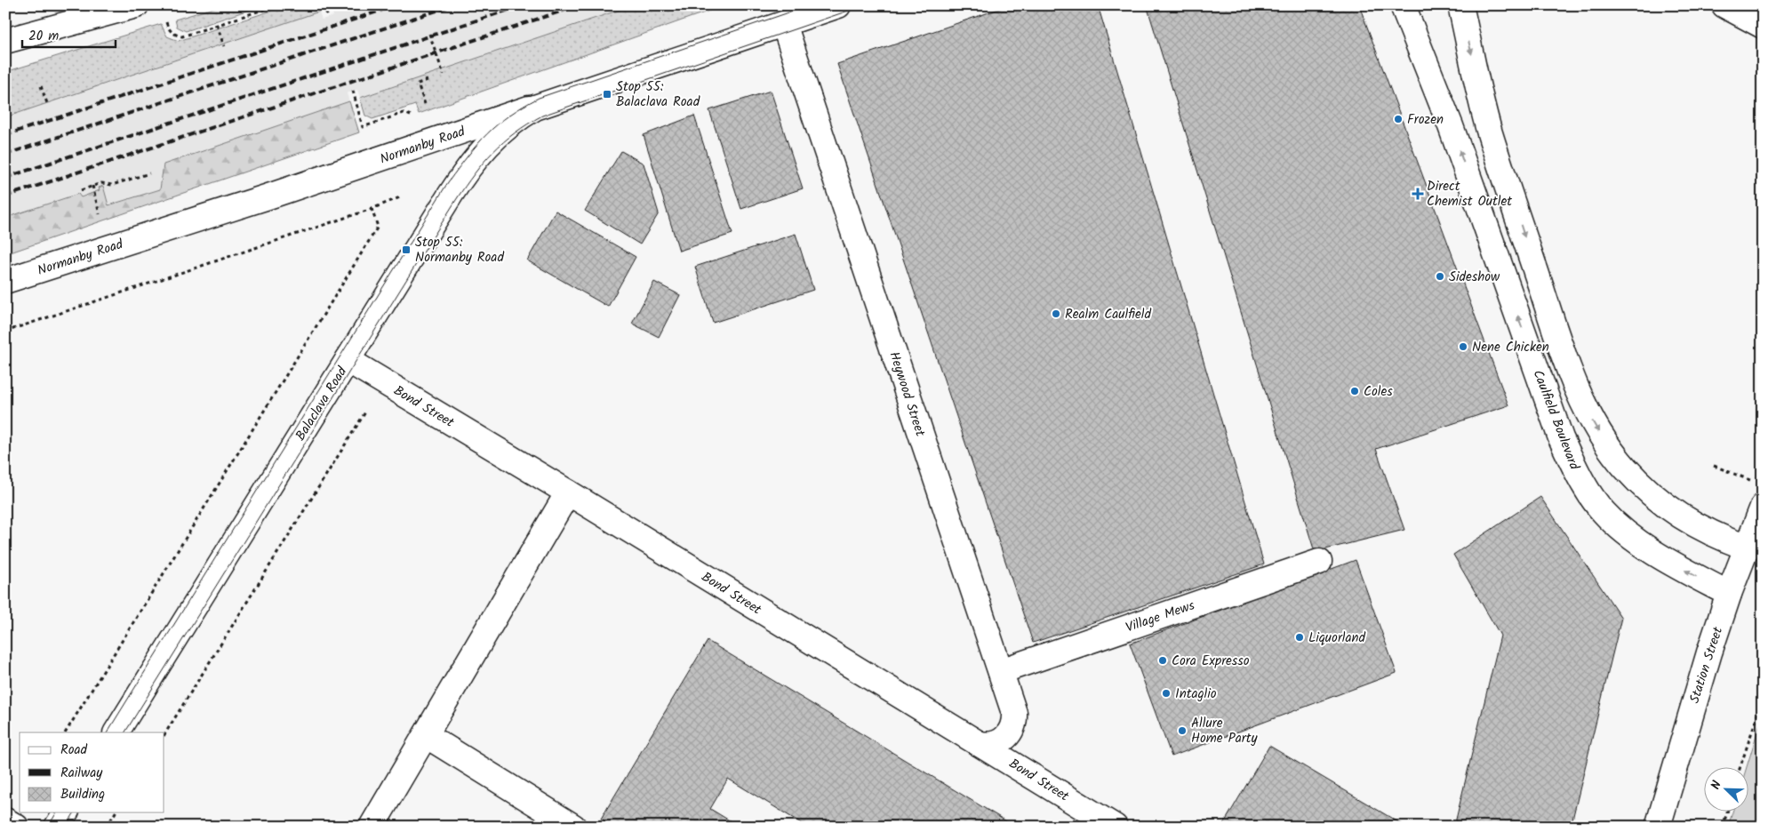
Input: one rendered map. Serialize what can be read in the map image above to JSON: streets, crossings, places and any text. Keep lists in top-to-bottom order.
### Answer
{
  "streets": {
    "main road": [
      "Normanby Road",
      "Heywood Street",
      "Balaclava Road",
      "Bond Street",
      "Caulfield Boulevard",
      "Village Mews",
      "Station Street"
    ]
  },
  "crossings": [
    ["Normanby Road", "Heywood Street"],
    ["Normanby Road", "Balaclava Road"],
    ["Heywood Street", "Bond Street"],
    ["Heywood Street", "Village Mews"],
    ["Balaclava Road", "Bond Street"],
    ["Caulfield Boulevard", "Station Street"]
  ],
  "places": {
    "transit": ["Stop 55: Balaclava Road", "Stop 55: Normanby Road"],
    "other": [
      "Frozen",
      "Sideshow",
      "Realm Caulfield",
      "Nene Chicken",
      "Coles",
      "Liquorland",
      "Cora Expresso",
      "Intaglio",
      "Allure Home Party"
    ],
    "health": ["Direct Chemist Outlet"]
  },
  "legend": ["Road", "Railway", "Building"],
  "scale_bar": "20 m",
  "north": "top left"
}
